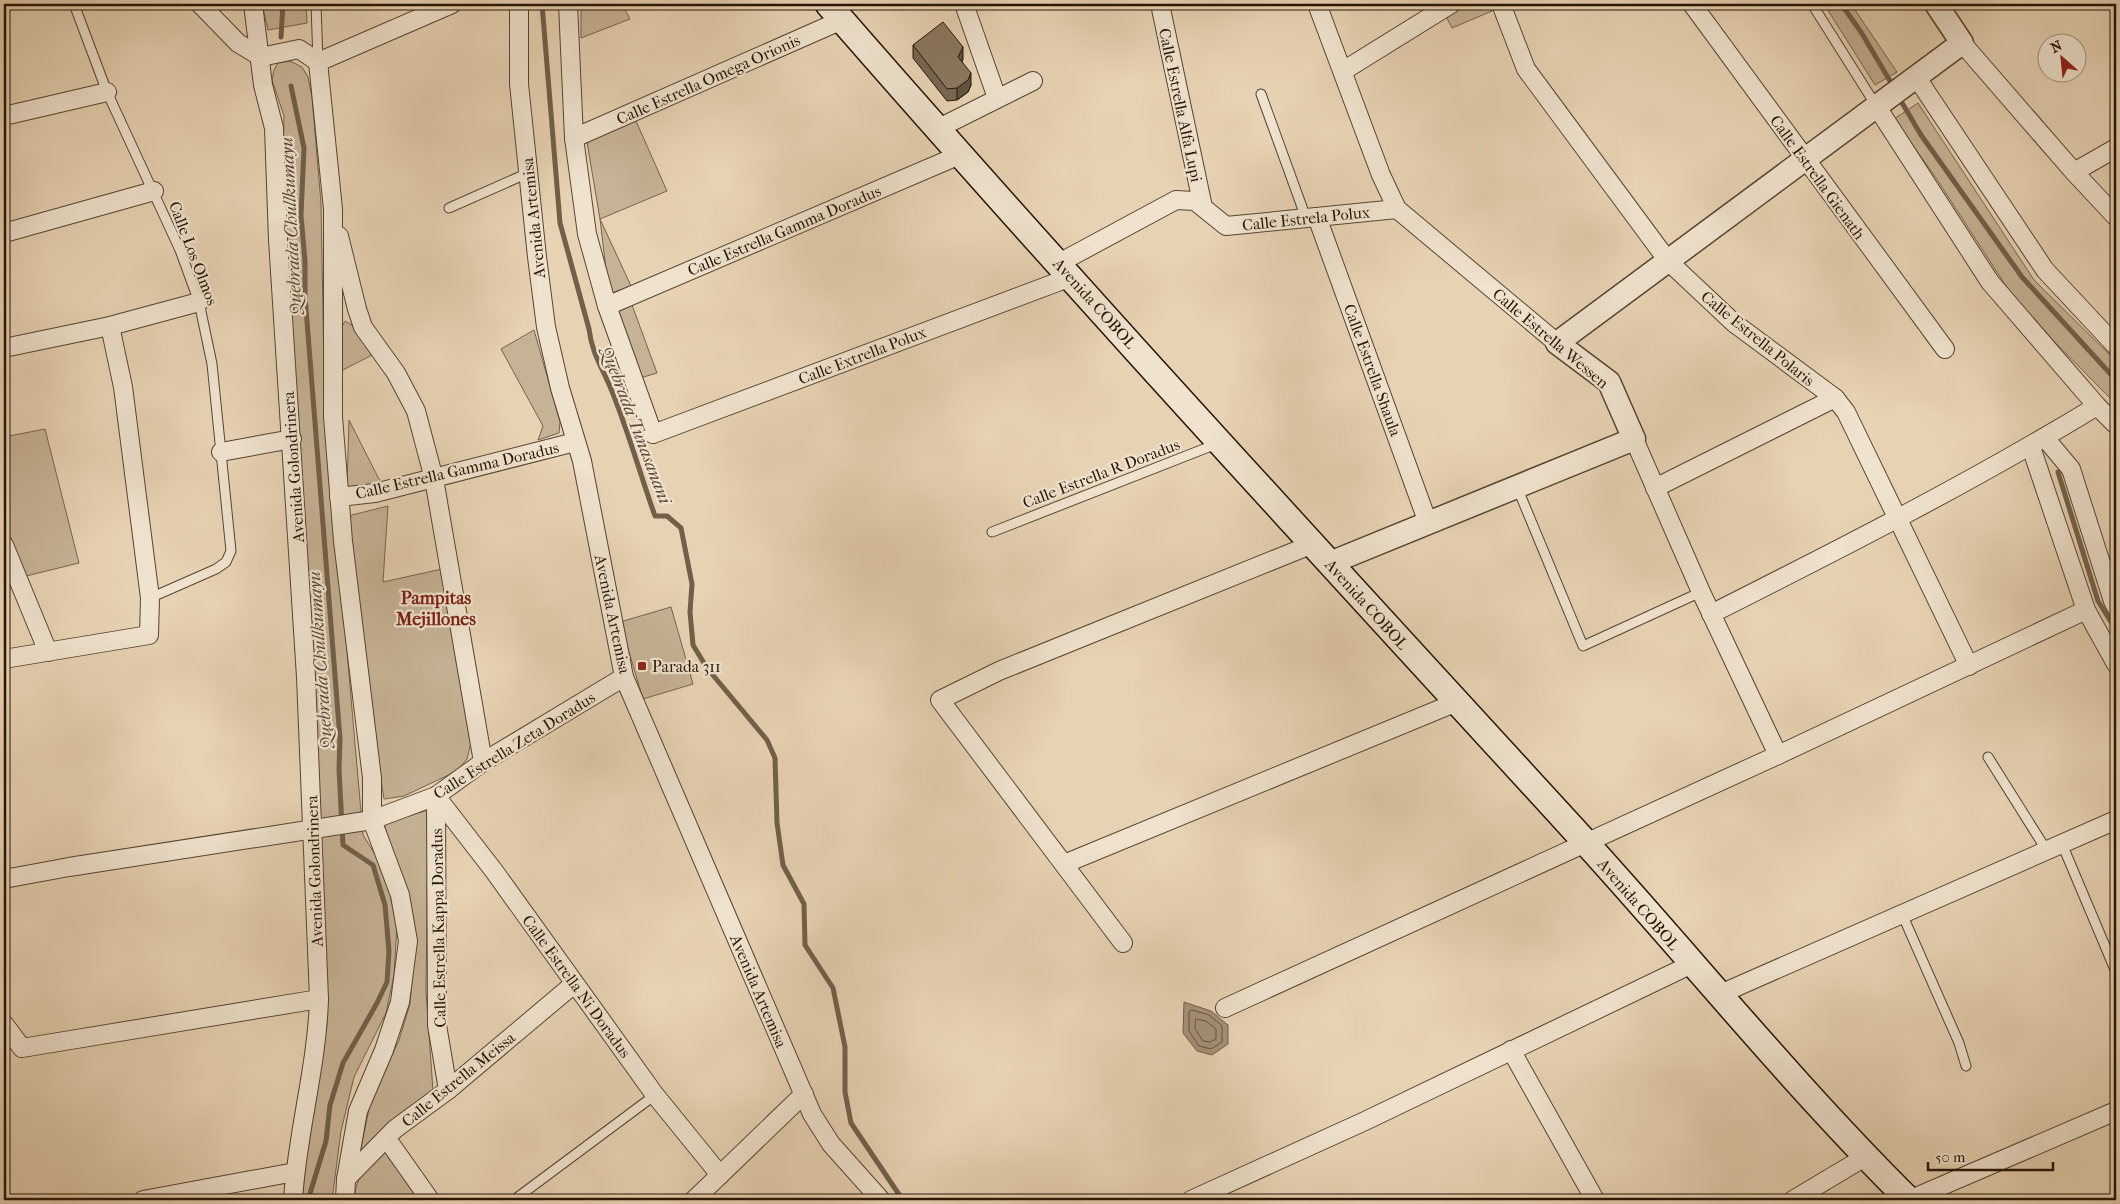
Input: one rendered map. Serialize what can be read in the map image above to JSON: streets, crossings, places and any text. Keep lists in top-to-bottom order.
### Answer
{
  "streets": {
    "main road": ["Avenida COBOL"],
    "street": [
      "Calle Estrella Omega Orionis",
      "Calle Estrella Alfa Lupi",
      "Calle Estrella Gienath",
      "Avenida Artemisa",
      "Calle Estrela Polux",
      "Calle Estrella Gamma Doradus",
      "Calle Estrella Wessen",
      "Calle Estrella Polaris",
      "Calle Extrella Polux",
      "Calle Estrella Shaula",
      "Avenida Golondrinera",
      "Calle Estrella Zeta Doradus",
      "Calle Estrella Kappa Doradus",
      "Calle Estrella Ni Doradus",
      "Calle Estrella Meissa"
    ],
    "lane": ["Calle Los Olmos", "Calle Estrella R Doradus"]
  },
  "crossings": [
    ["Calle Estrella Omega Orionis", "Avenida COBOL"],
    ["Calle Estrella Alfa Lupi", "Calle Estrela Polux"],
    ["Avenida Artemisa", "Calle Estrella Gamma Doradus"],
    ["Avenida Artemisa", "Calle Estrella Zeta Doradus"],
    ["Calle Estrela Polux", "Avenida COBOL"],
    ["Calle Estrela Polux", "Calle Estrella Wessen"],
    ["Calle Estrela Polux", "Calle Extrella Polux"],
    ["Calle Estrela Polux", "Calle Estrella Shaula"],
    ["Calle Estrella Gamma Doradus", "Avenida COBOL"],
    ["Calle Estrella Gamma Doradus", "Calle Extrella Polux"],
    ["Avenida COBOL", "Calle Extrella Polux"],
    ["Avenida COBOL", "Calle Estrella R Doradus"],
    ["Avenida Golondrinera", "Calle Estrella Zeta Doradus"],
    ["Calle Estrella Zeta Doradus", "Calle Estrella Kappa Doradus"],
    ["Calle Estrella Zeta Doradus", "Calle Estrella Ni Doradus"],
    ["Calle Estrella Kappa Doradus", "Calle Estrella Ni Doradus"],
    ["Calle Estrella Kappa Doradus", "Calle Estrella Meissa"],
    ["Calle Estrella Ni Doradus", "Calle Estrella Meissa"]
  ],
  "districts": ["Pampitas Mejillones"],
  "water": ["Quebrada Chullkumayu", "Quebrada Tunasanani"],
  "places": {
    "transit": ["Parada 311"]
  },
  "scale_bar": "50 m",
  "north": "top left"
}
